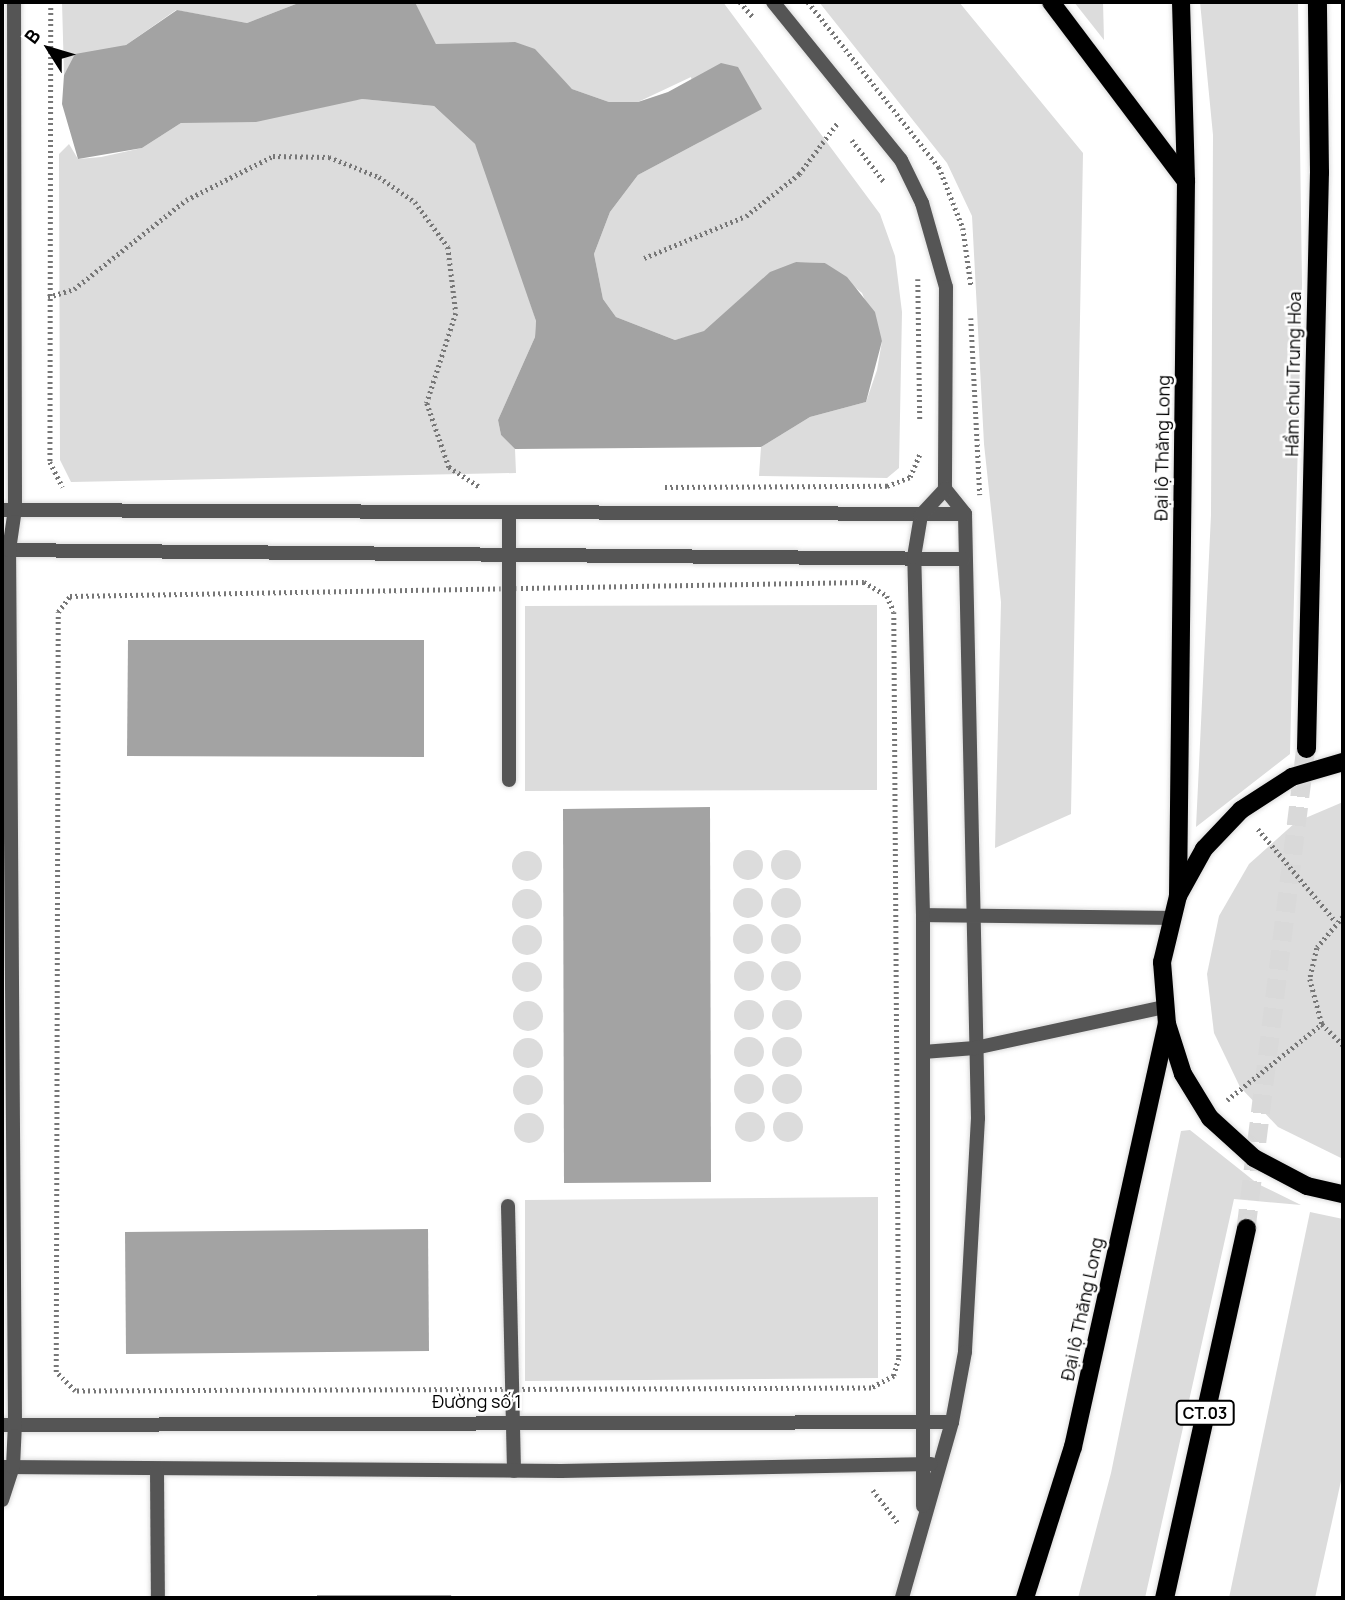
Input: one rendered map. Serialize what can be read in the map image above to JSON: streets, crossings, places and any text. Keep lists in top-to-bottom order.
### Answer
{
  "streets": {
    "highway": ["Hầm chui Trung Hòa", "CT.03"],
    "main road": ["Đại lộ Thăng Long"],
    "lane": ["Đường số 1"]
  },
  "north": "top left"
}
